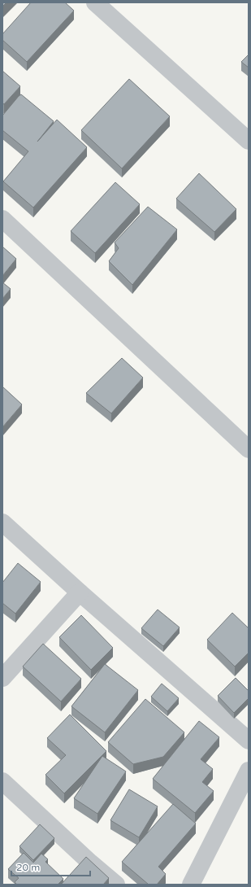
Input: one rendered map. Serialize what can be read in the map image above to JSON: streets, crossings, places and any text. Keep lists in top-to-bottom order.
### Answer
{
  "scale_bar": "20 m"
}
